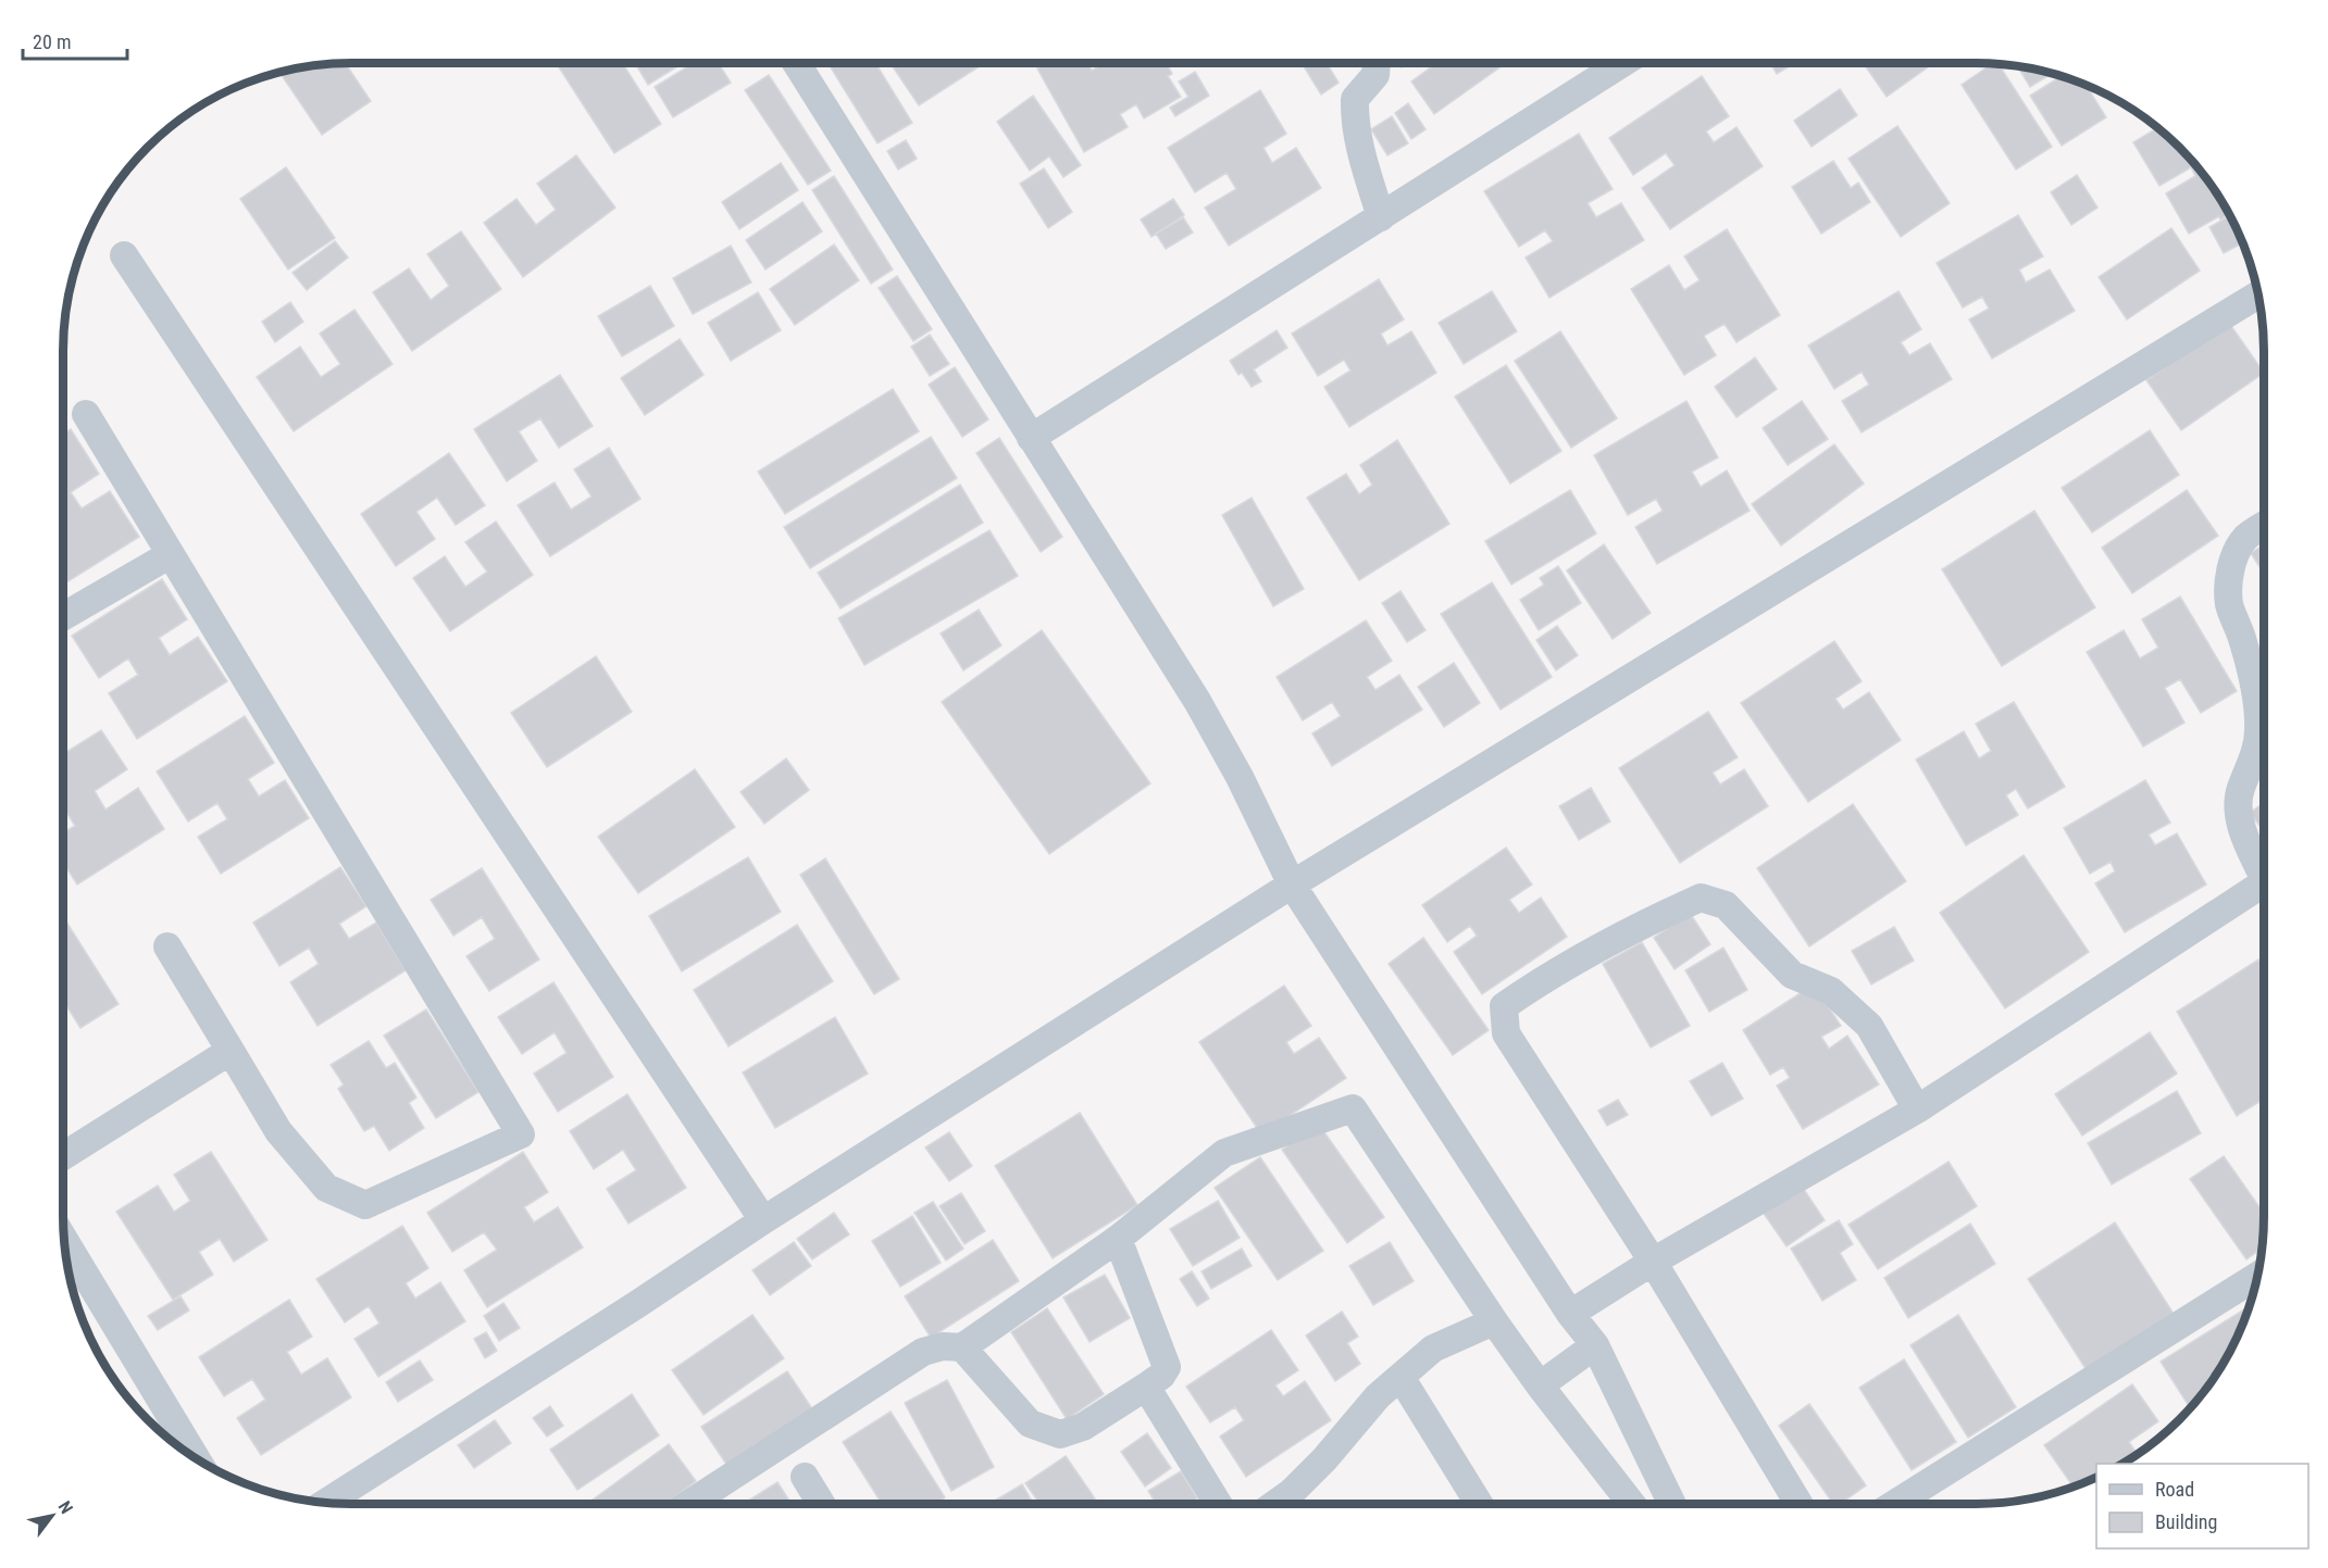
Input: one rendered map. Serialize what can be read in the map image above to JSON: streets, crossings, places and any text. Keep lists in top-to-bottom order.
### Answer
{
  "legend": ["Road", "Building"],
  "scale_bar": "20 m",
  "north": "top right"
}
